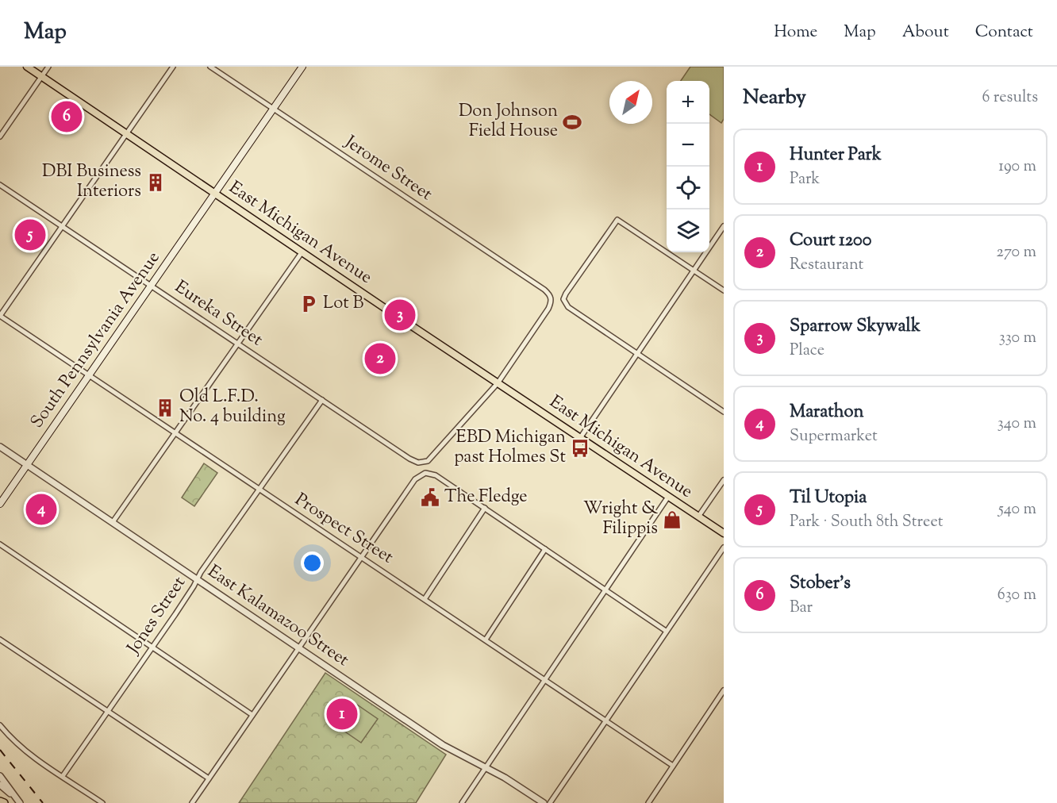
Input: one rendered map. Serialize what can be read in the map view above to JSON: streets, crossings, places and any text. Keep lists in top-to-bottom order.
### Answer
{
  "streets": {
    "main road": ["East Michigan Avenue", "South Pennsylvania Avenue"],
    "street": [
      "Jerome Street",
      "Eureka Street",
      "Prospect Street",
      "Jones Street",
      "East Kalamazoo Street"
    ]
  },
  "crossings": [
    ["Jerome Street", "East Michigan Avenue"],
    ["Jerome Street", "Eureka Street"],
    ["Jerome Street", "South Pennsylvania Avenue"],
    ["East Michigan Avenue", "Eureka Street"],
    ["East Michigan Avenue", "South Pennsylvania Avenue"],
    ["Eureka Street", "South Pennsylvania Avenue"],
    ["Eureka Street", "Jones Street"],
    ["South Pennsylvania Avenue", "Prospect Street"],
    ["South Pennsylvania Avenue", "East Kalamazoo Street"],
    ["Prospect Street", "Jones Street"],
    ["Jones Street", "East Kalamazoo Street"]
  ],
  "places": {
    "sports": ["Don Johnson Field House"],
    "building": ["DBI Business Interiors", "Old L.F.D. No. 4 building"],
    "parking": ["Lot B"],
    "bus stop": ["EBD Michigan past Holmes St"],
    "public building": ["The Fledge"],
    "shop": ["Wright & Filippis"]
  },
  "north": "top right",
  "page": {
    "header": "Map",
    "nav": [
      "Home",
      "Map",
      "About",
      "Contact"
    ],
    "heading": ["Nearby", "6 results"],
    "map_buttons": ["+", "−"],
    "pins": [
      "6",
      "5",
      "3",
      "2",
      "4",
      "1"
    ],
    "list": [
      {
        "mark": "1",
        "name": "Hunter Park",
        "note": "Park",
        "value": "190 m"
      },
      {
        "mark": "2",
        "name": "Court 1200",
        "note": "Restaurant",
        "value": "270 m"
      },
      {
        "mark": "3",
        "name": "Sparrow Skywalk",
        "note": "Place",
        "value": "330 m"
      },
      {
        "mark": "4",
        "name": "Marathon",
        "note": "Supermarket",
        "value": "340 m"
      },
      {
        "mark": "5",
        "name": "Til Utopia",
        "note": "Park · South 8th Street",
        "value": "540 m"
      },
      {
        "mark": "6",
        "name": "Stober's",
        "note": "Bar",
        "value": "630 m"
      }
    ]
  }
}
